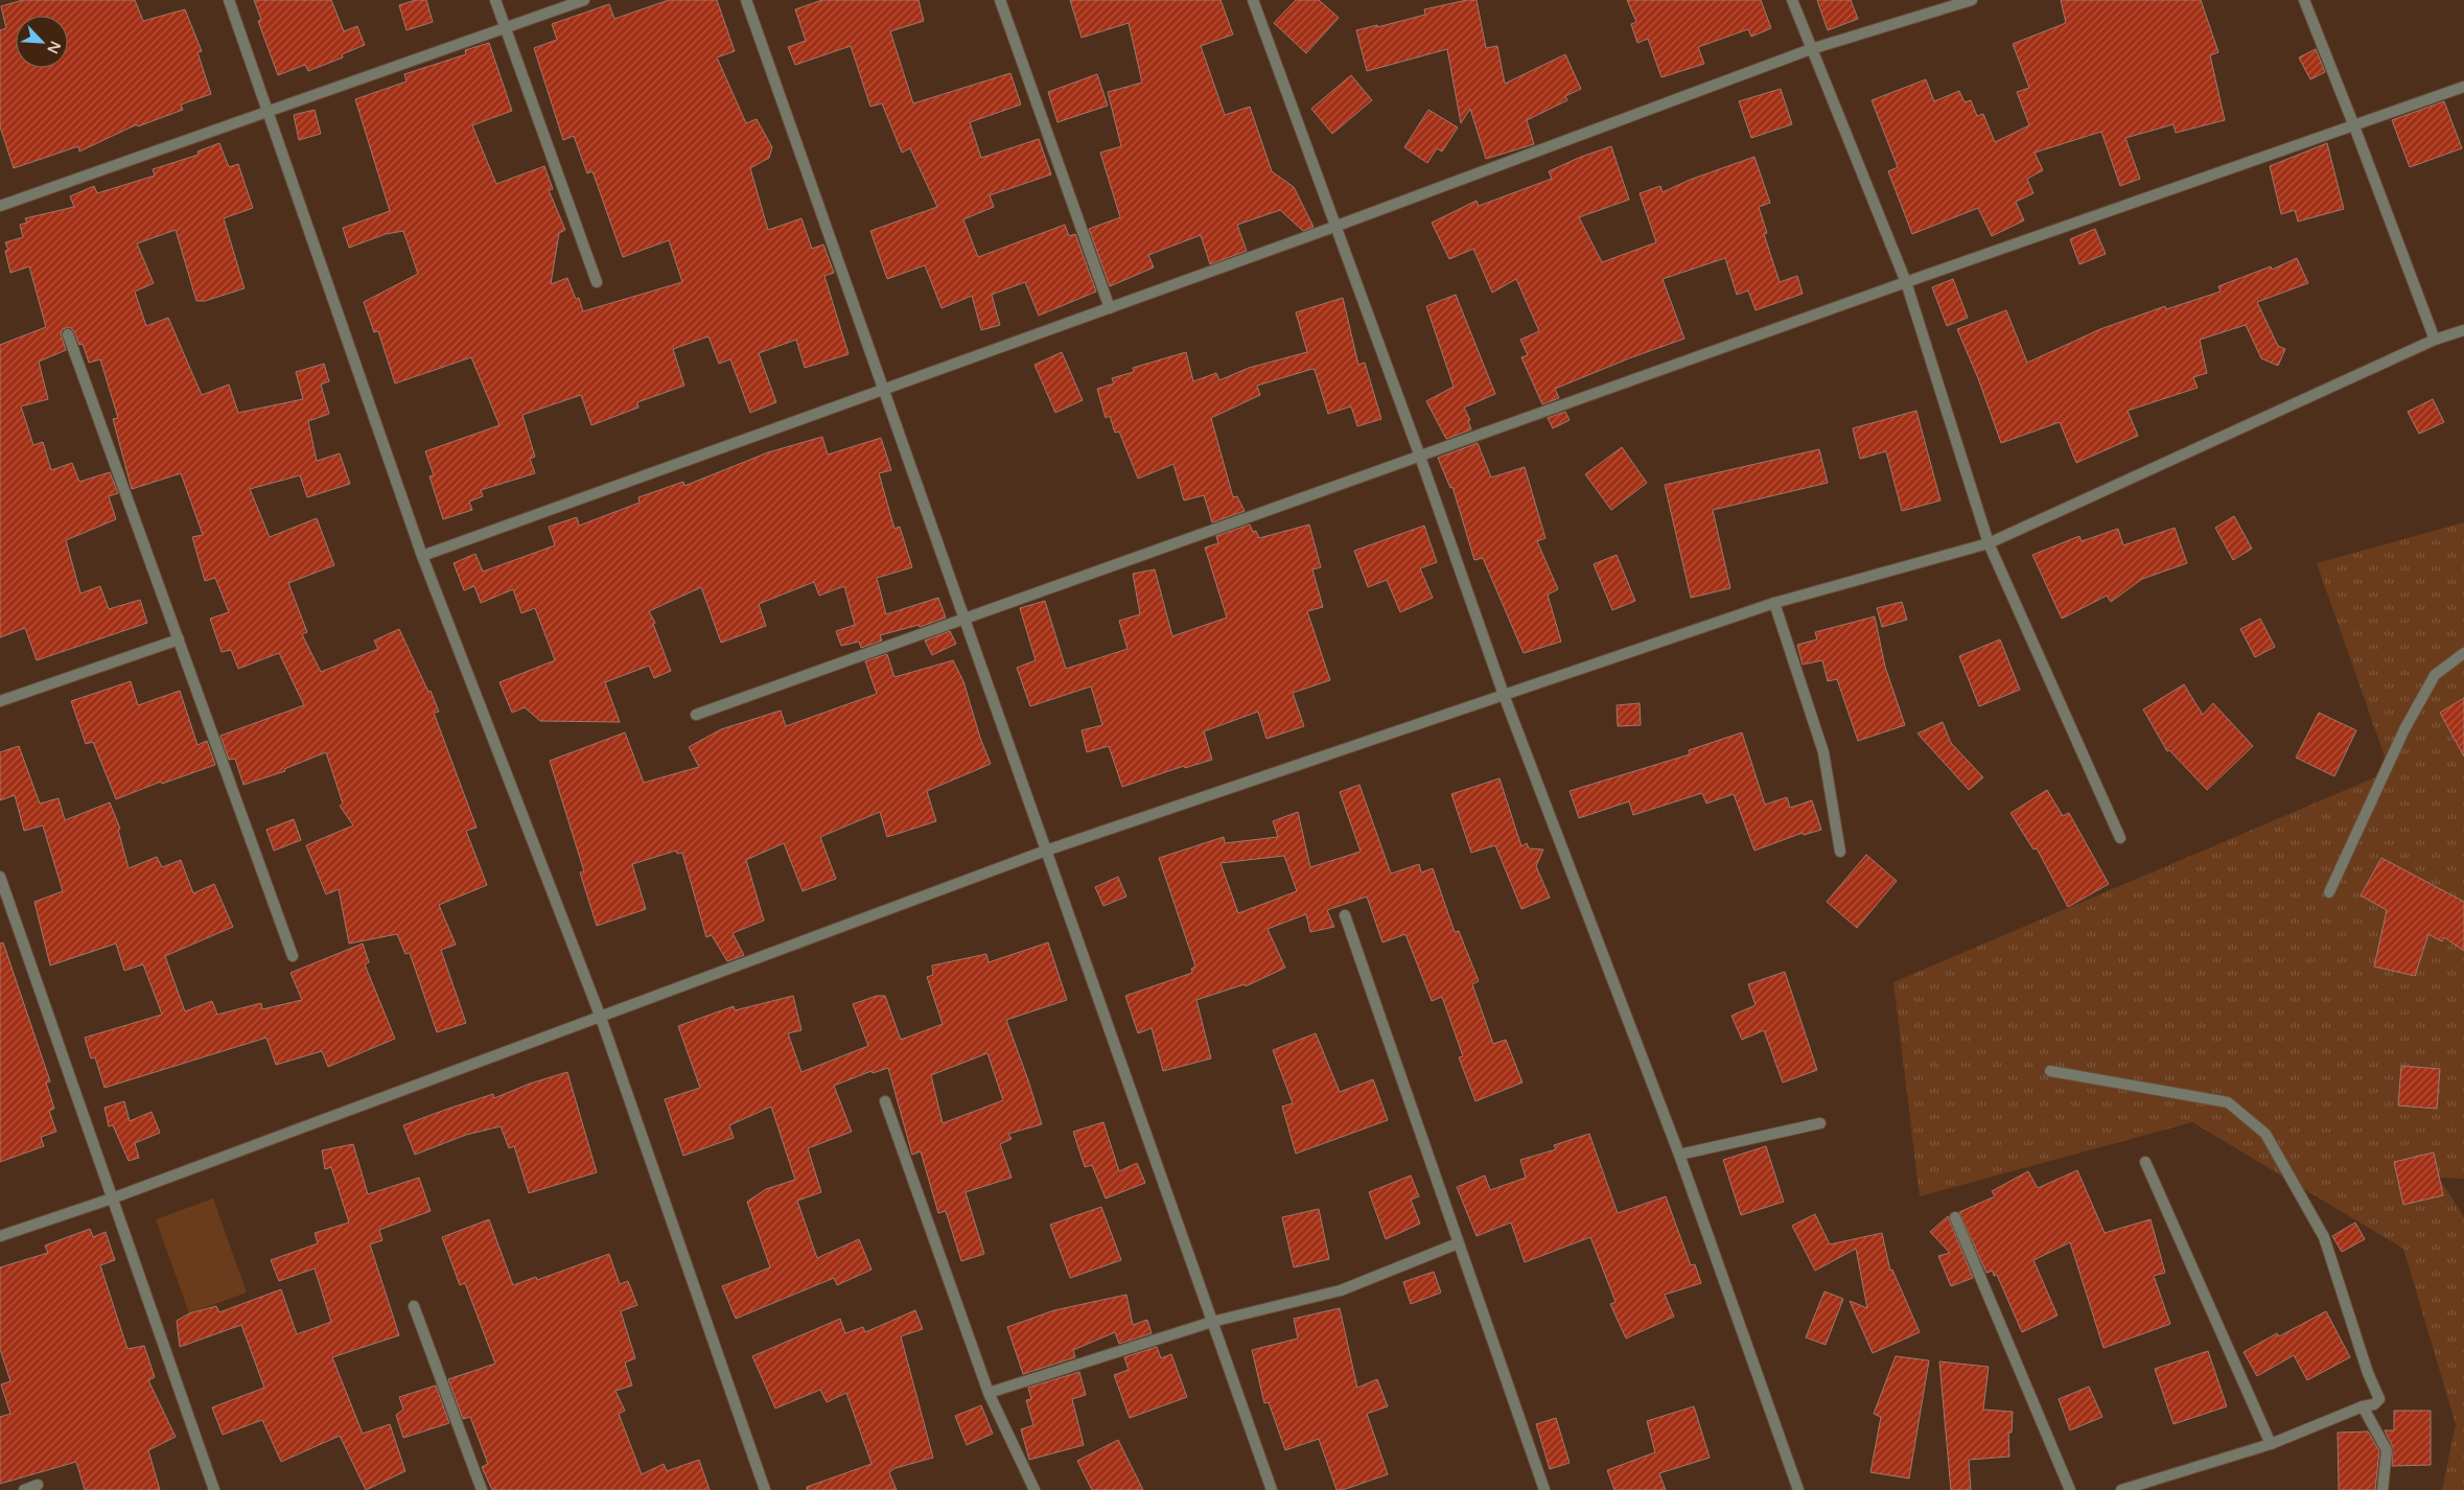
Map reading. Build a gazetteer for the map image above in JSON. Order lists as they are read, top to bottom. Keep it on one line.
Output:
{"north":"bottom right"}
